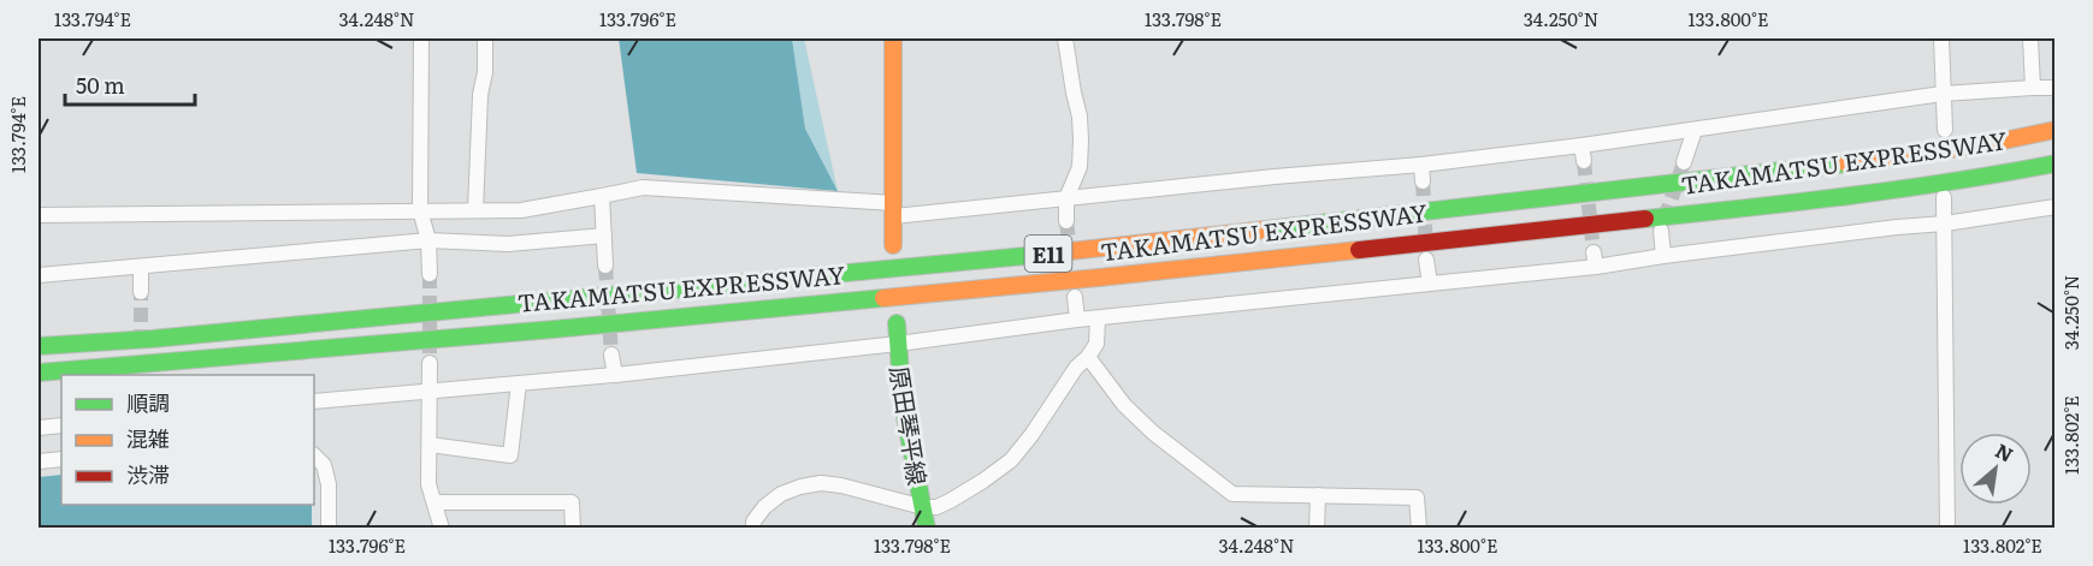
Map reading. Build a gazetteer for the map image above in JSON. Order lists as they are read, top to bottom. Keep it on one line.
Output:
{"streets":{"main road":["TAKAMATSU EXPRESSWAY","E11","原田琴平線"]},"legend":["順調","混雑","渋滞"],"scale_bar":"50 m","north":"top right","coordinates":["133.794°E","34.248°N","133.796°E","133.798°E","34.250°N","133.800°E","133.802°E"]}
